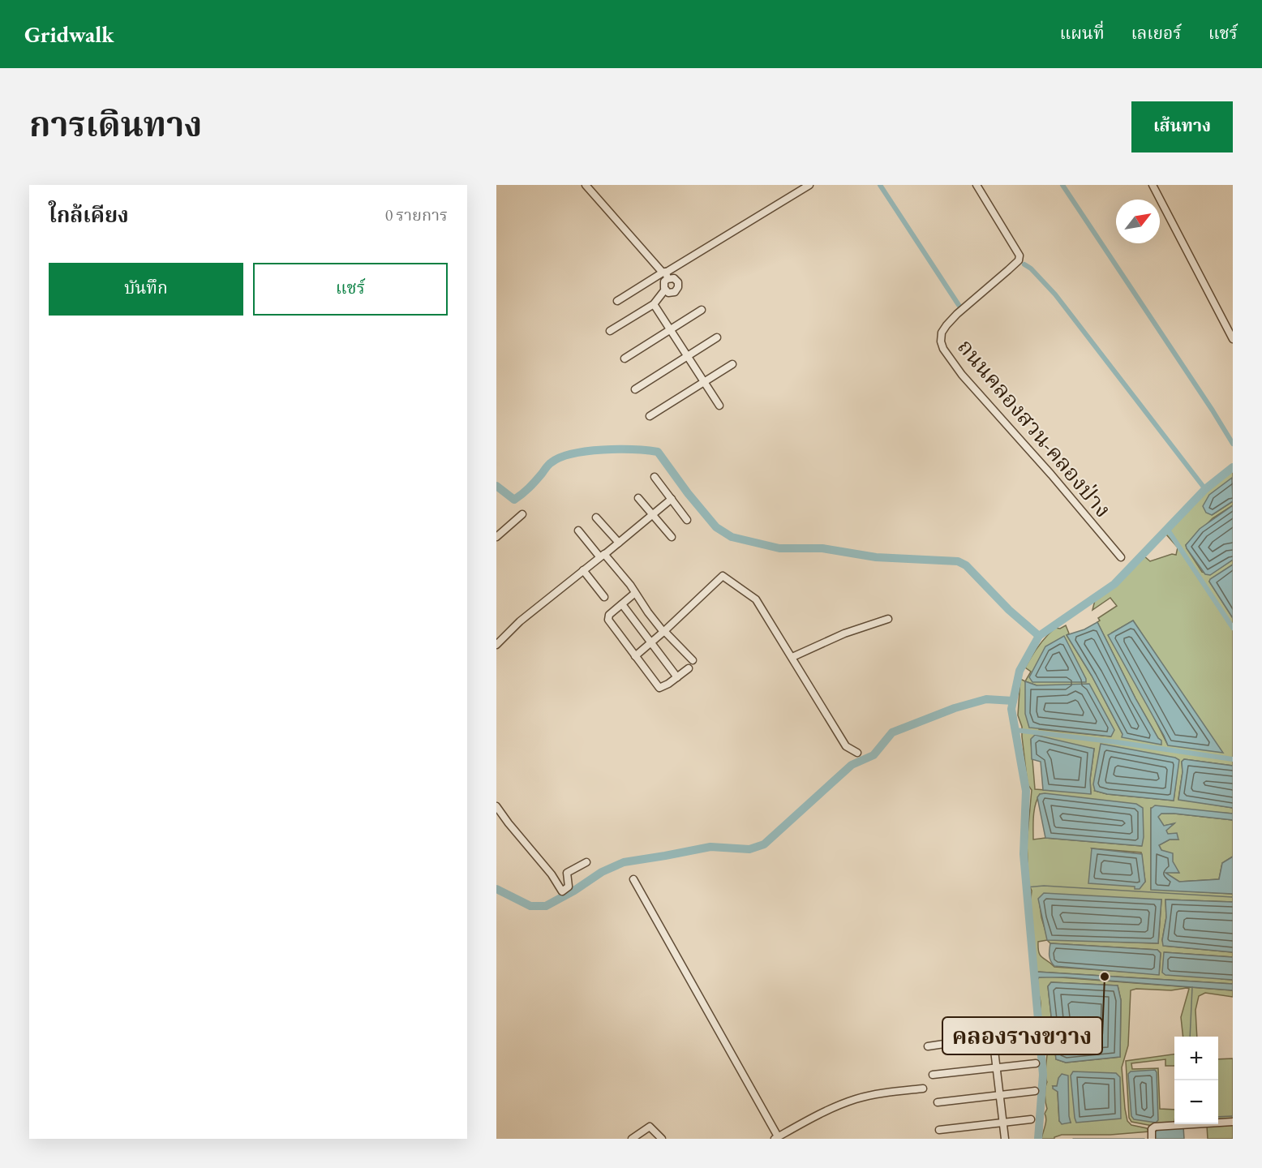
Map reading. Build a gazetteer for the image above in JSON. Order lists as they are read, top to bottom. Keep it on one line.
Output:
{"streets":{"street":["ถนนคลองสวน-คลองป่าง"]},"places":["คลองรางขวาง"],"north":"top right","page":{"header":"Gridwalk","nav":["แผนที่","เลเยอร์","แชร์"],"title":"การเดินทาง","buttons":["เส้นทาง",["บันทึก","แชร์"]],"heading":["ใกล้เคียง","0 รายการ"],"map_buttons":["+","−"]}}
